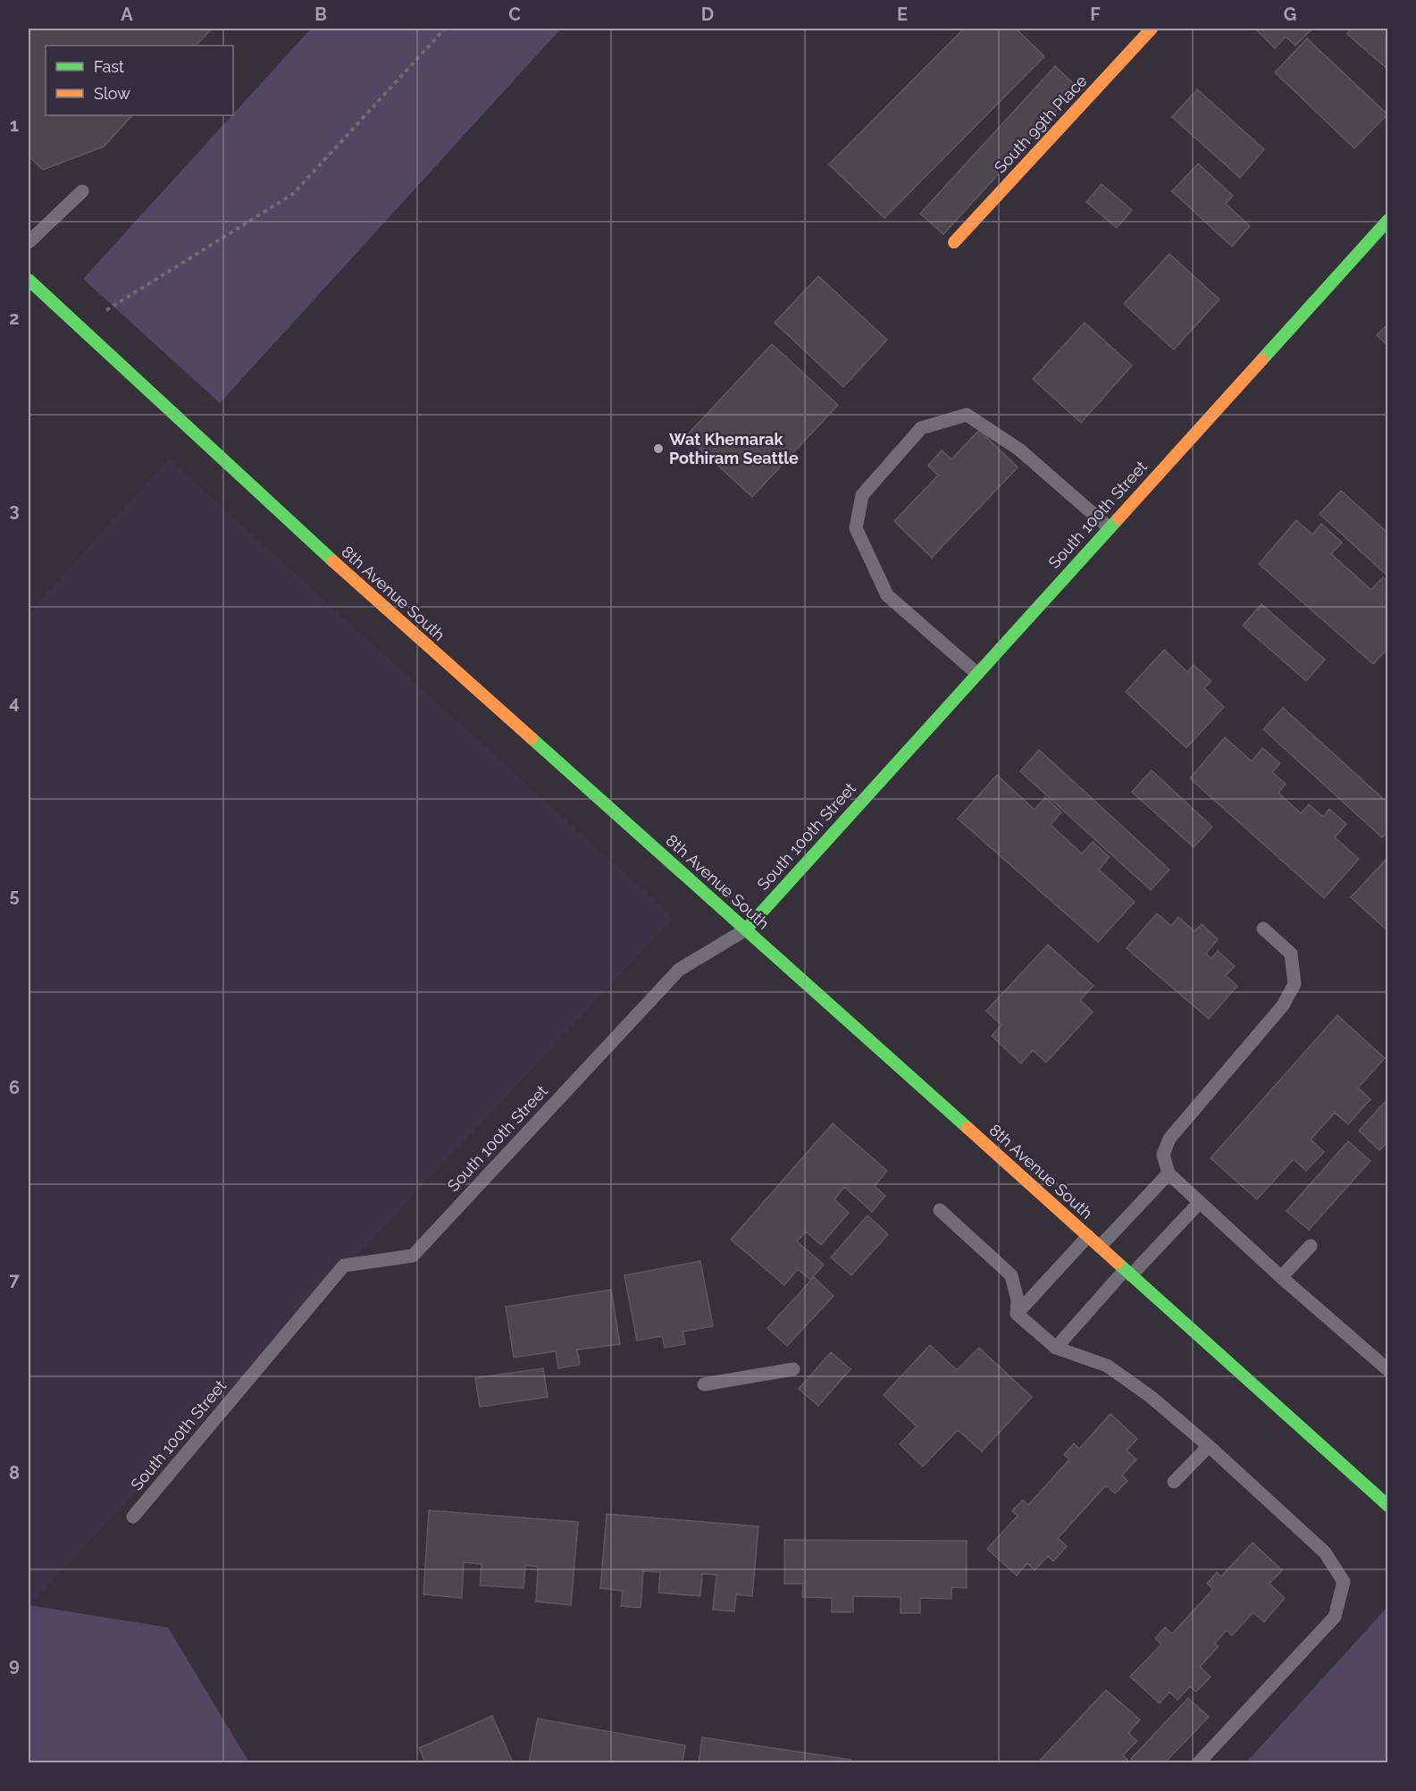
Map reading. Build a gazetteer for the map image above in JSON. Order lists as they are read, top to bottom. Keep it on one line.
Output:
{"streets":{"street":["South 99th Place","South 100th Street","8th Avenue South"]},"crossings":[["South 100th Street","8th Avenue South"]],"places":["Wat Khemarak Pothiram Seattle"],"legend":["Fast","Slow"],"grid":{"columns":["A","B","C","D","E","F","G"],"rows":["1","2","3","4","5","6","7","8","9"]}}
